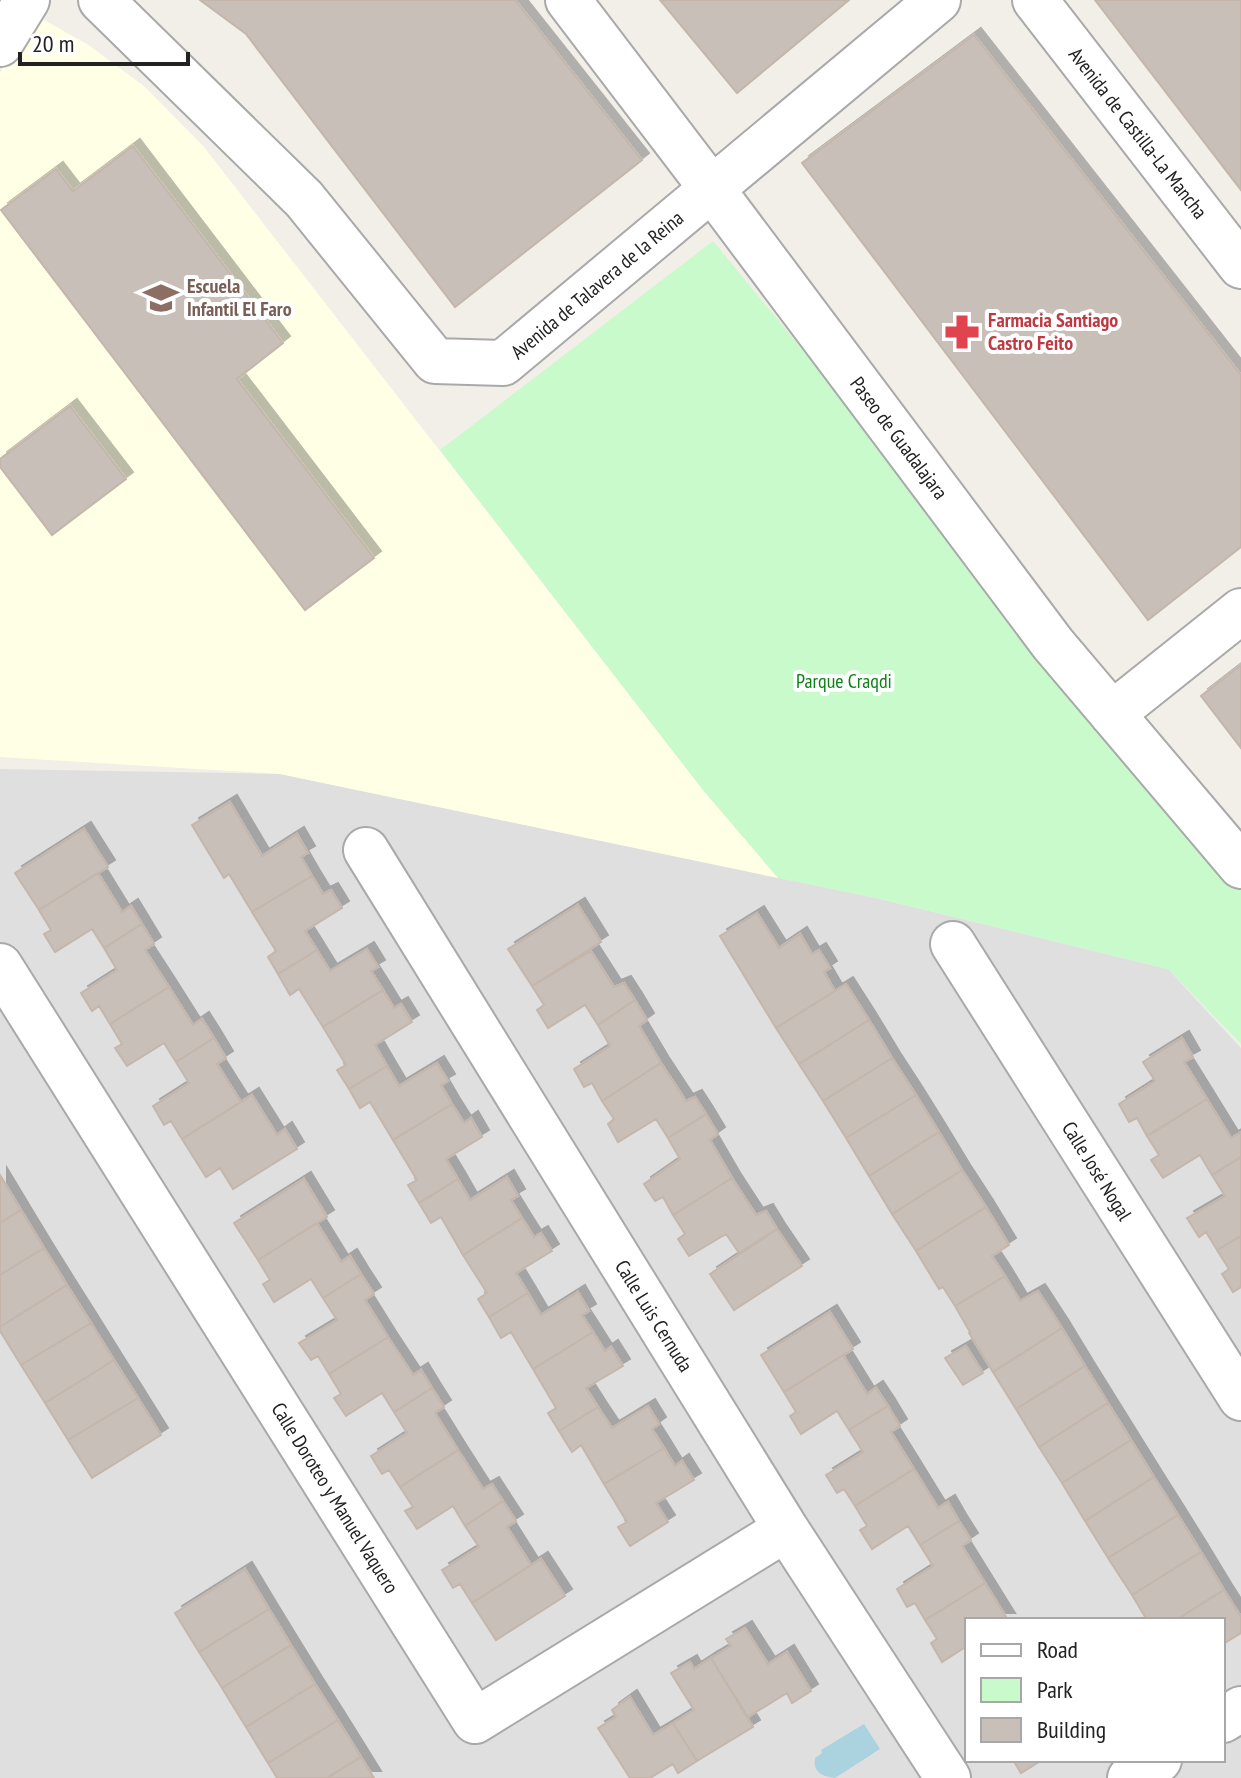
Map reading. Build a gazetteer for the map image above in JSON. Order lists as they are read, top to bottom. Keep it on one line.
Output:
{"streets":{"street":["Avenida de Castilla-La Mancha","Avenida de Talavera de la Reina","Paseo de Guadalajara","Calle José Nogal","Calle Luis Cernuda","Calle Doroteo y Manuel Vaquero"]},"crossings":[["Avenida de Talavera de la Reina","Paseo de Guadalajara"],["Calle Luis Cernuda","Calle Doroteo y Manuel Vaquero"]],"parks":["Parque Craqdi"],"places":{"school or university":["Escuela Infantil El Faro"],"pharmacy":["Farmacia Santiago Castro Feito"]},"legend":["Road","Park","Building"],"scale_bar":"20 m"}
